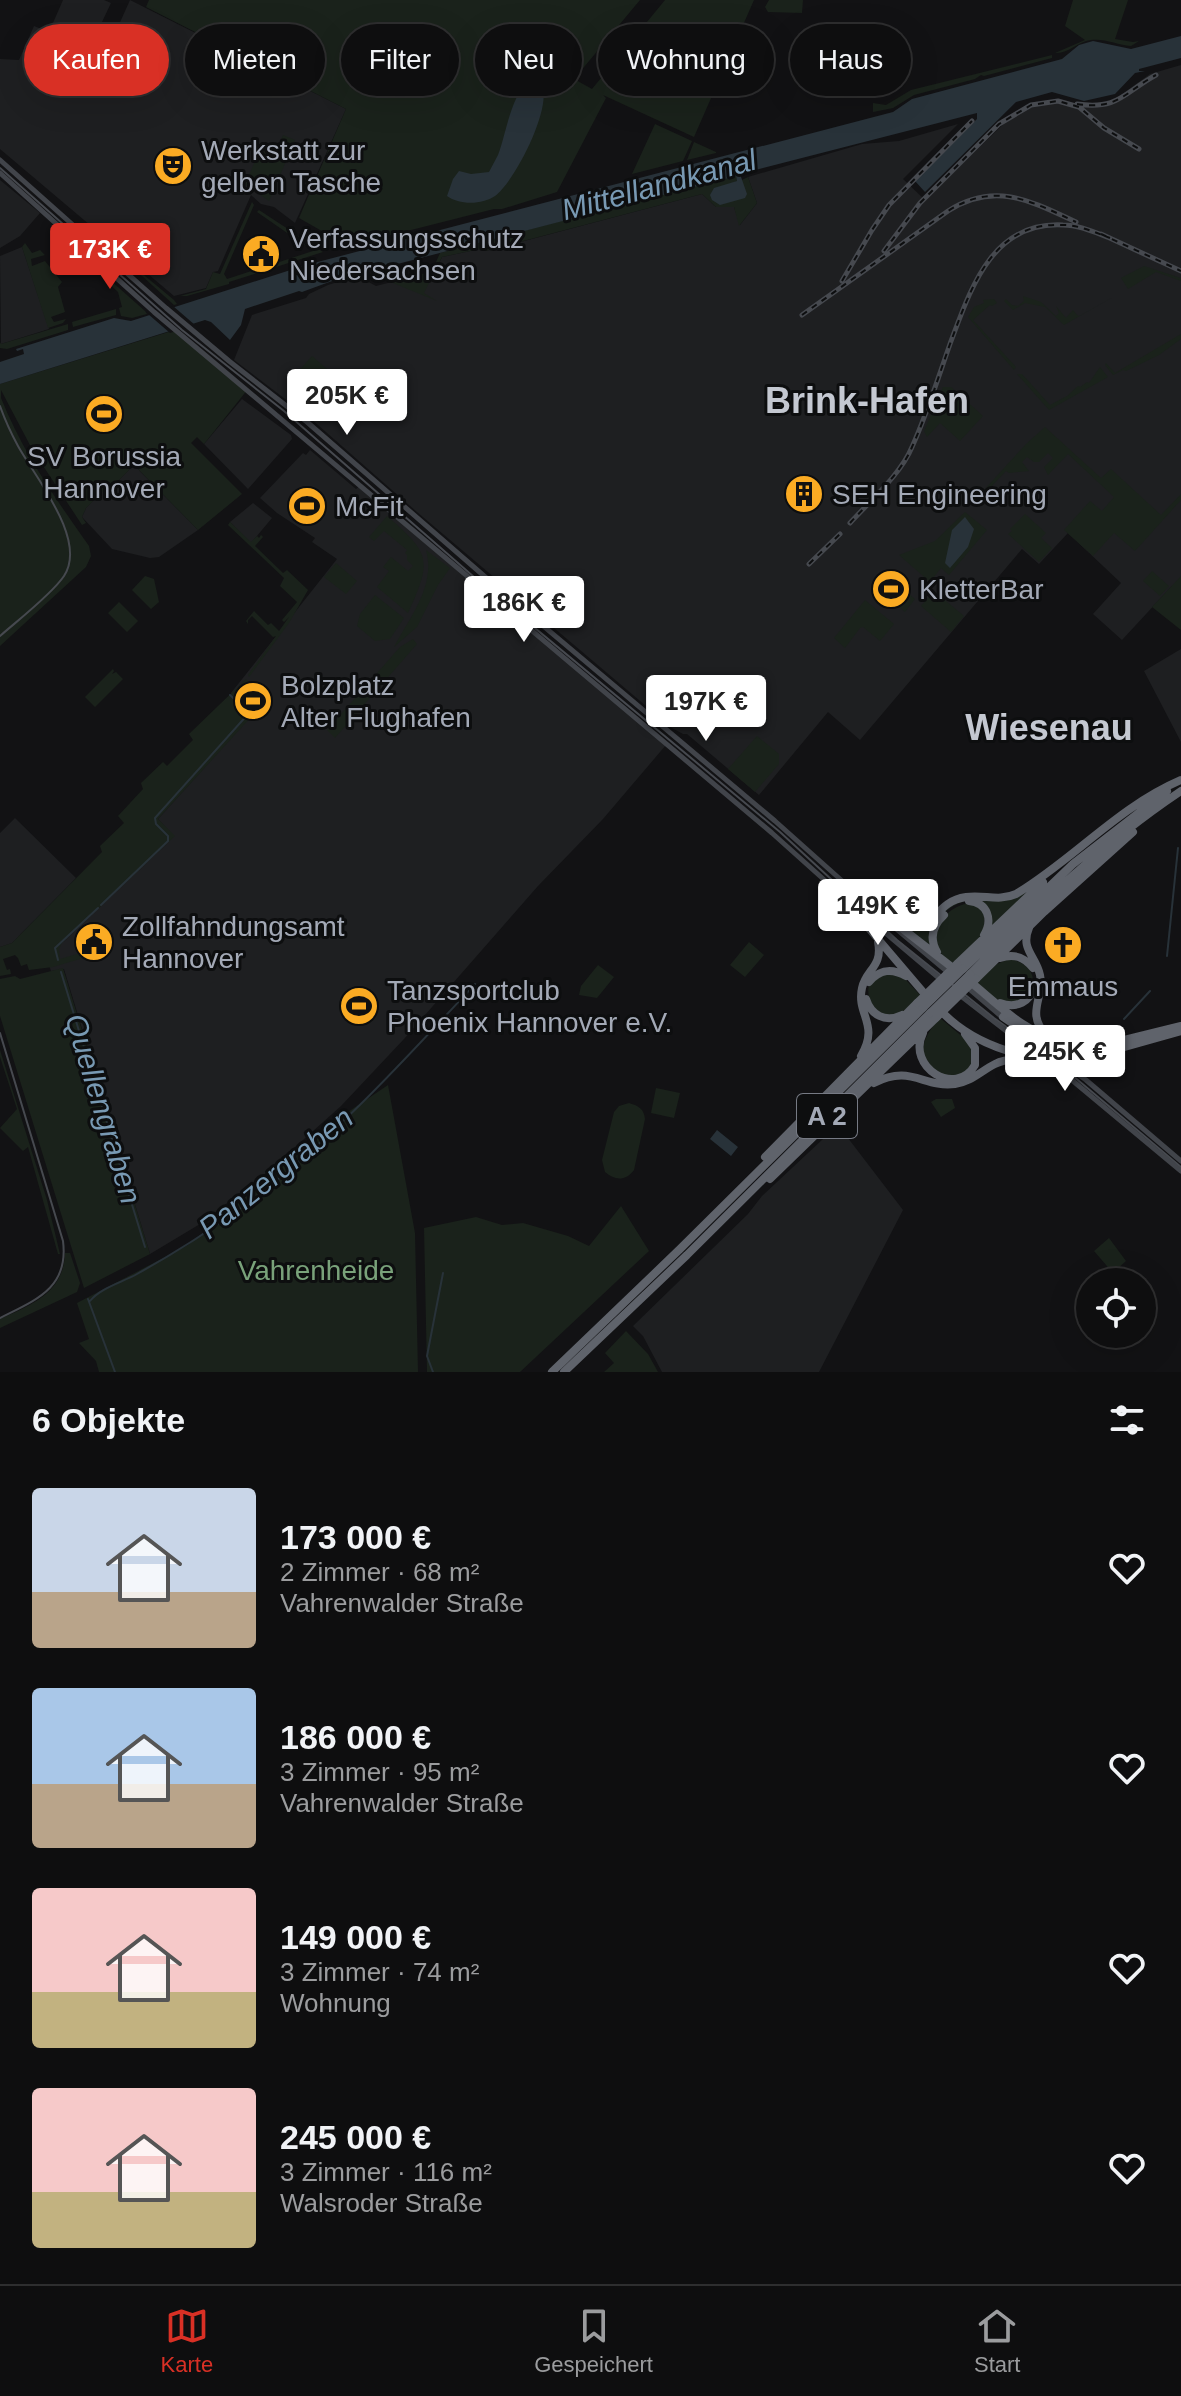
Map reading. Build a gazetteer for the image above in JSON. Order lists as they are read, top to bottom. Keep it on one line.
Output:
{"streets":{"highway":["A 2"]},"districts":["Brink-Hafen","Wiesenau"],"water":["Mittellandkanal","Quellengraben","Panzergraben"],"parks":["Vahrenheide"],"places":{"theatre":["Werkstatt zur gelben Tasche"],"public building":["Verfassungsschutz Niedersachsen","Zollfahndungsamt Hannover"],"sports":["SV Borussia Hannover","McFit","KletterBar","Bolzplatz Alter Flughafen","Tanzsportclub Phoenix Hannover e.V."],"building":["SEH Engineering"],"church":["Emmaus"]},"page":{"chip":["Kaufen","Mieten","Filter","Neu","Wohnung","Haus"],"price":["173K €","205K €","186K €","197K €","149K €","245K €"],"heading":"6 Objekte","list":[{"name":"173 000 €","note":"2 Zimmer · 68 m² · Vahrenwalder Straße"},{"name":"186 000 €","note":"3 Zimmer · 95 m² · Vahrenwalder Straße"},{"name":"149 000 €","note":"3 Zimmer · 74 m² · Wohnung"},{"name":"245 000 €","note":"3 Zimmer · 116 m² · Walsroder Straße"}],"tabs":["Karte","Gespeichert","Start"]}}
